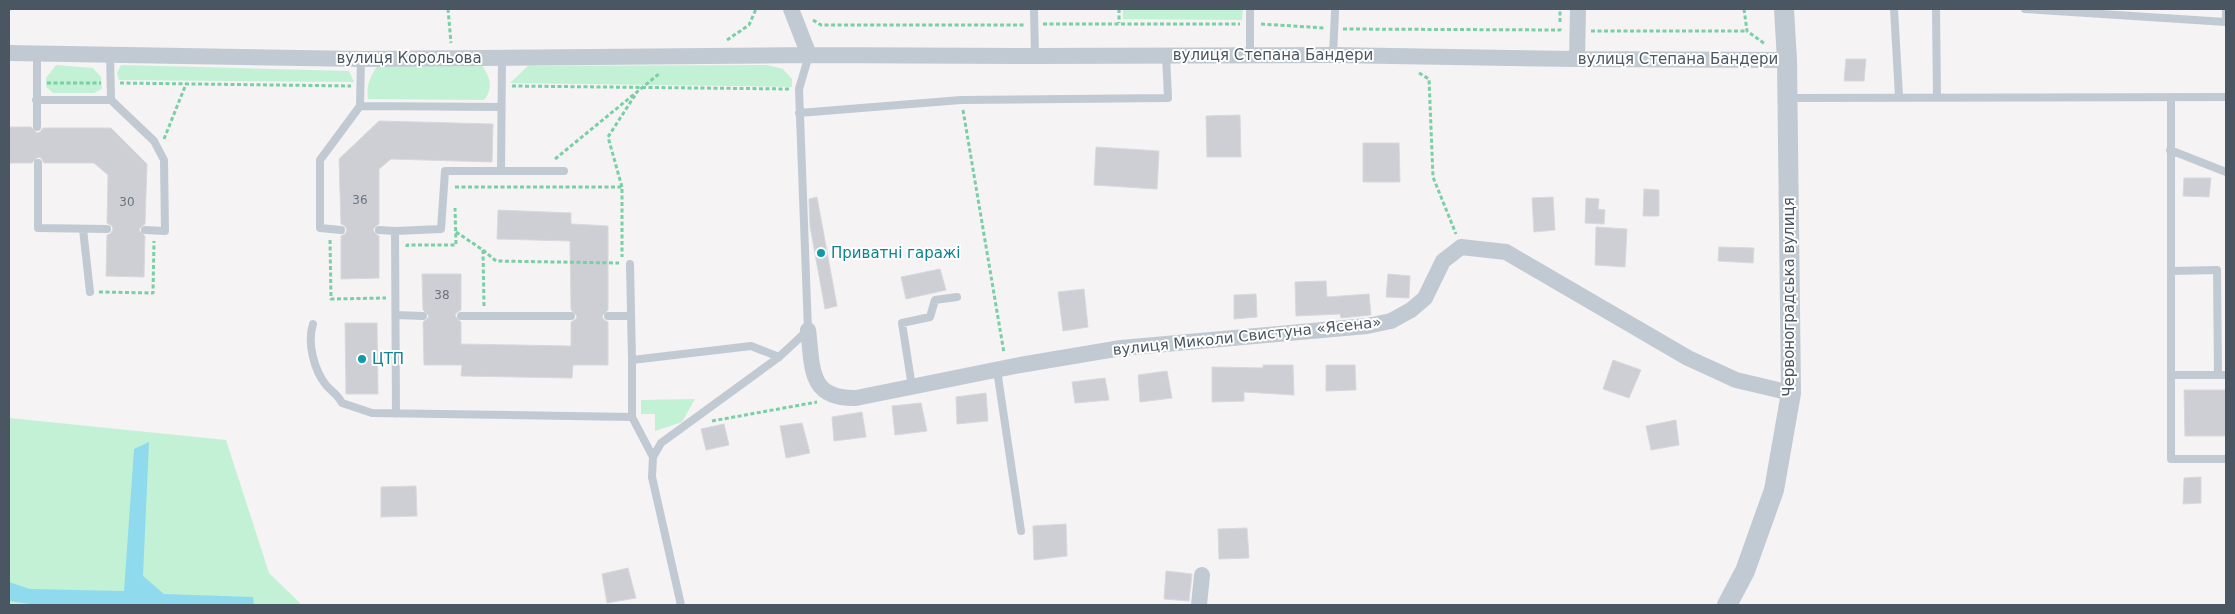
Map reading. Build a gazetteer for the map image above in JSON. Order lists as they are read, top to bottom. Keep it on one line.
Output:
{"streets":{"street":["вулиця Степана Бандери","вулиця Корольова","Червоноградська вулиця","вулиця Миколи Свистуна «Ясена»"]},"crossings":[["вулиця Степана Бандери","вулиця Корольова"],["вулиця Степана Бандери","Червоноградська вулиця"]],"places":["Приватні гаражі","ЦТП"],"house_numbers":["36","30","38"]}
